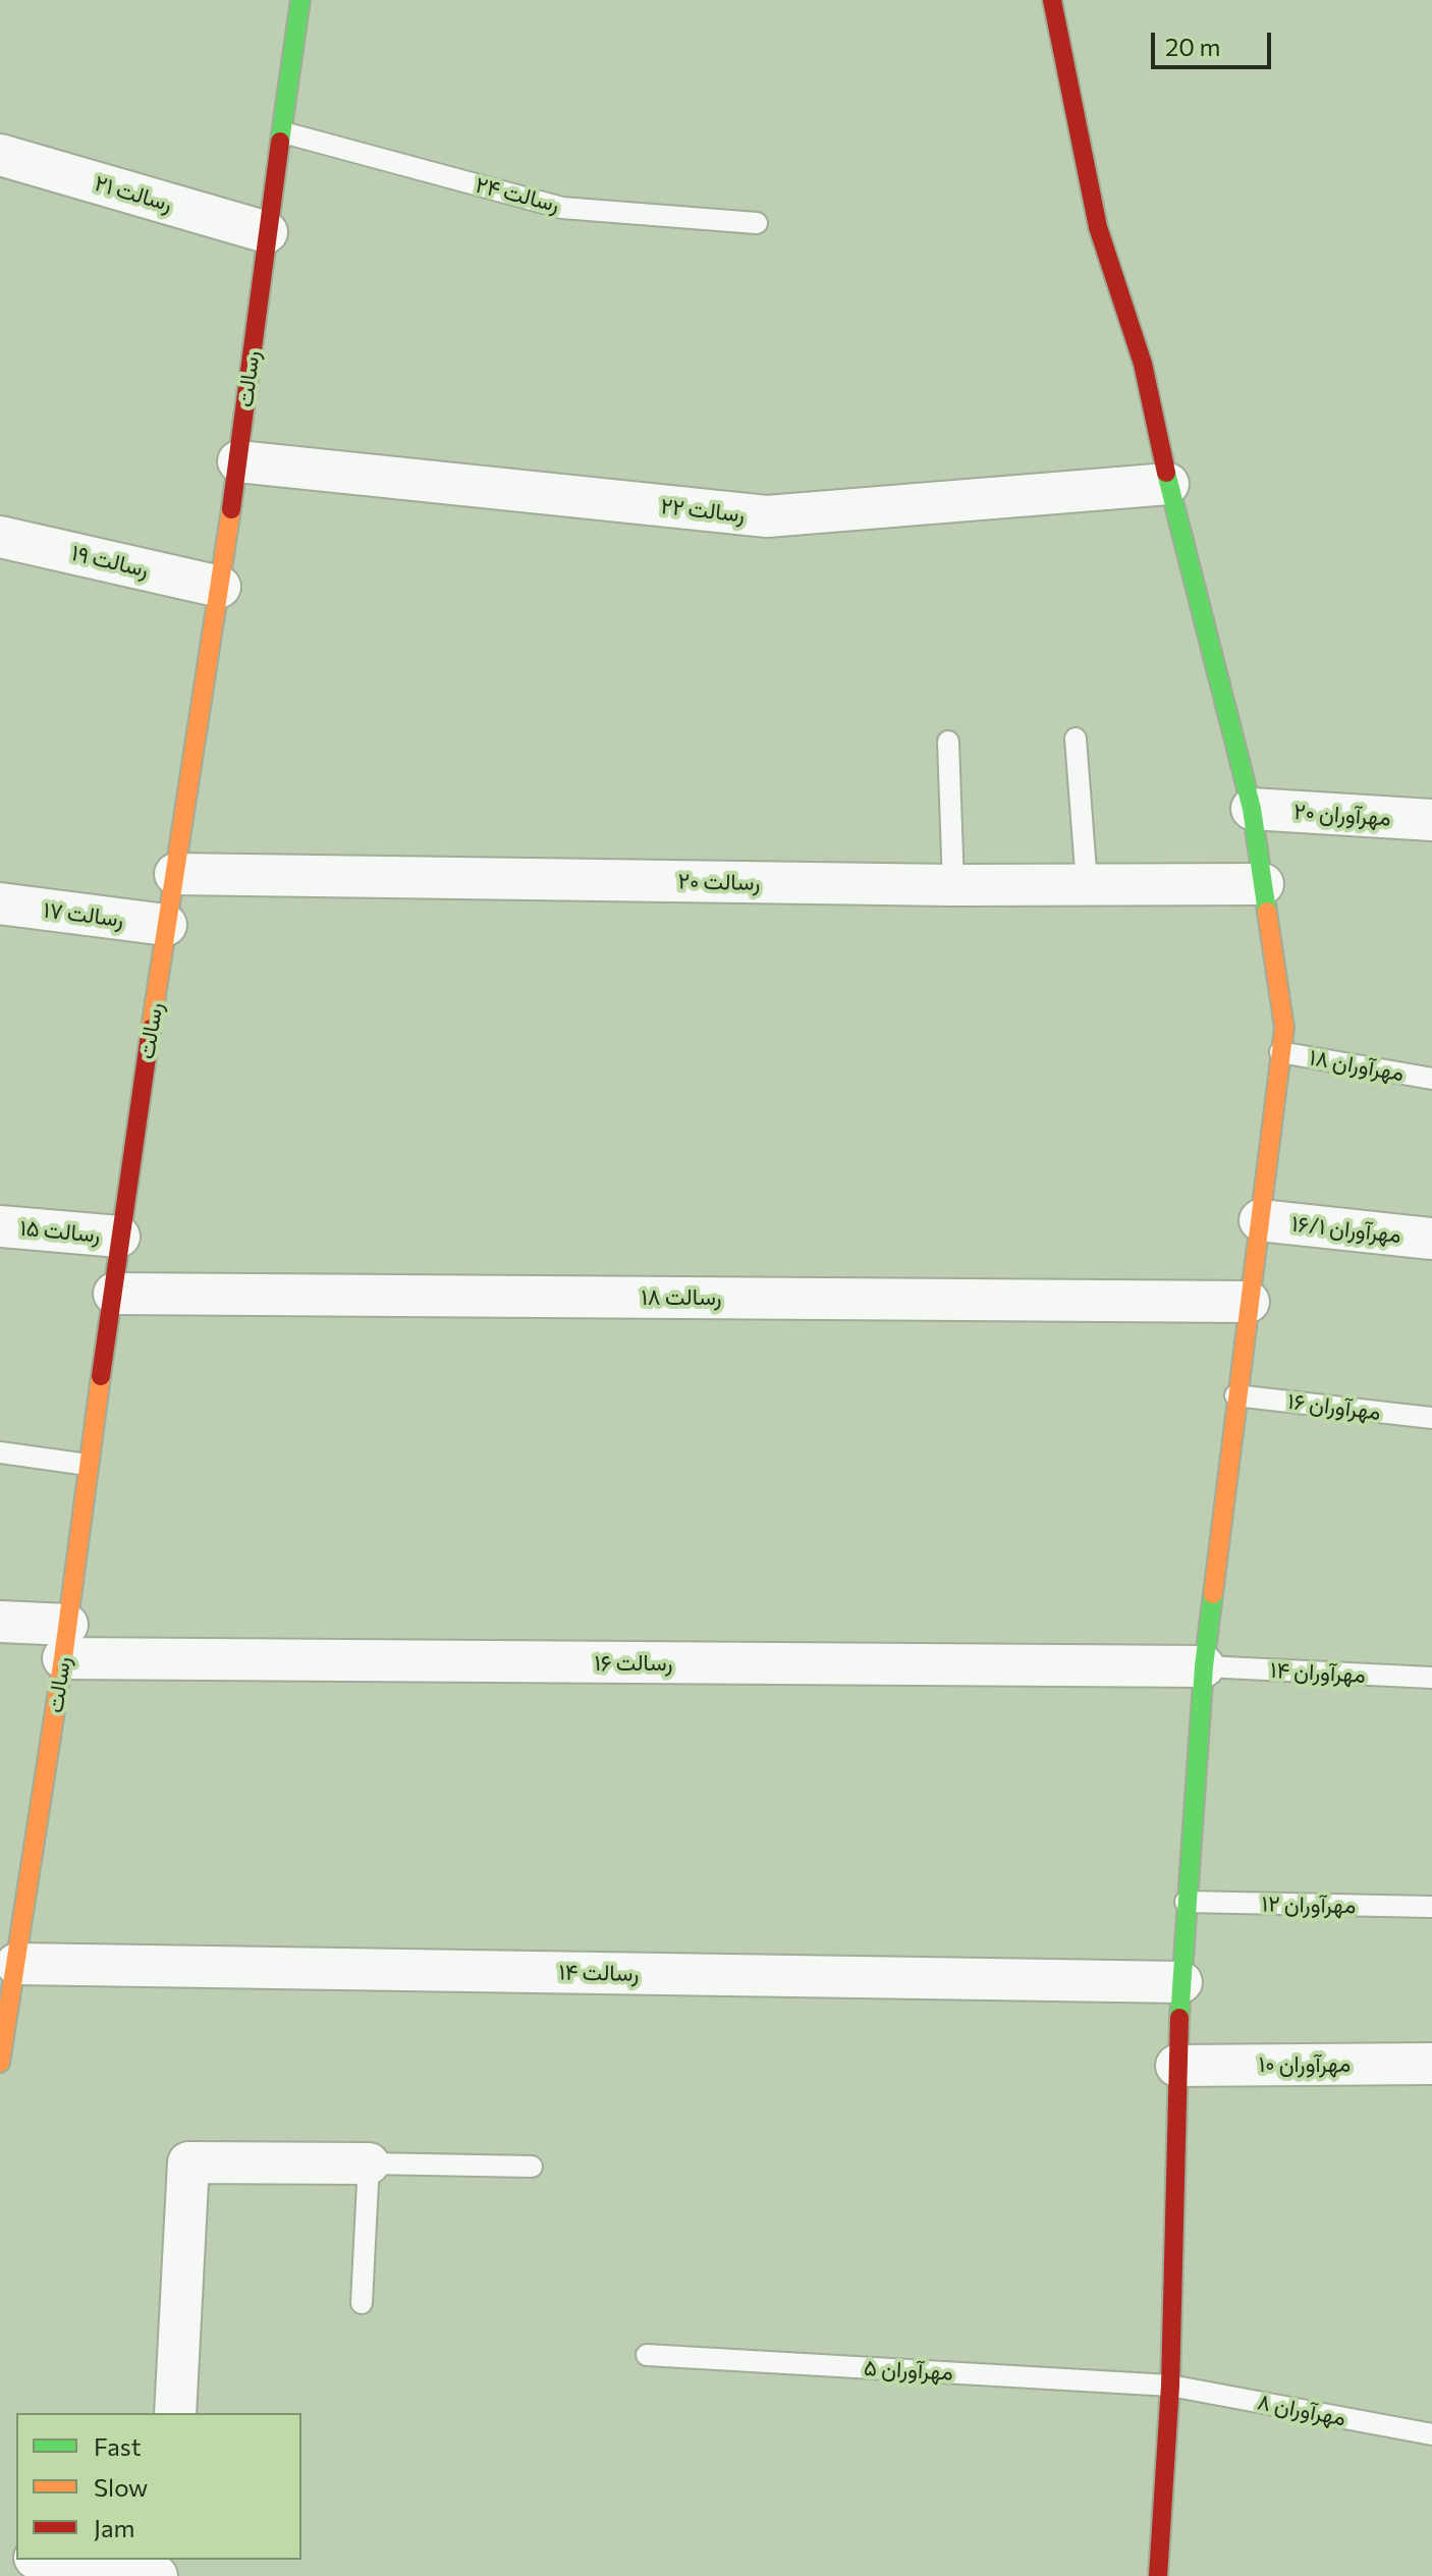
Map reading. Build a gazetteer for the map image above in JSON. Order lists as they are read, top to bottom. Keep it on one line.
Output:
{"streets":{"street":["رسالت ۲۱","رسالت","رسالت ۲۲","رسالت ۱۹","مهرآوران ۲۰","رسالت ۲۰","رسالت ۱۷","مهرآوران ۱۶/۱","رسالت ۱۵","رسالت ۱۸","رسالت ۱۶","رسالت ۱۴","مهرآوران ۱۰"],"lane":["رسالت ۲۴","مهرآوران ۱۸","مهرآوران ۱۶","۱۴ مهرآوران","مهرآوران ۱۲","مهرآوران ۵","مهرآوران ۸"]},"crossings":[["رسالت ۲۱","رسالت"],["رسالت ۲۴","رسالت"],["رسالت","رسالت ۲۲"],["رسالت","رسالت ۱۹"],["رسالت","رسالت ۲۰"],["رسالت","رسالت ۱۷"],["رسالت","رسالت ۱۵"],["رسالت","رسالت ۱۸"],["رسالت","رسالت ۱۶"],["رسالت","رسالت ۱۴"],["رسالت ۱۶","۱۴ مهرآوران"],["مهرآوران ۵","مهرآوران ۸"]],"legend":["Fast","Slow","Jam"],"scale_bar":"20 m"}
